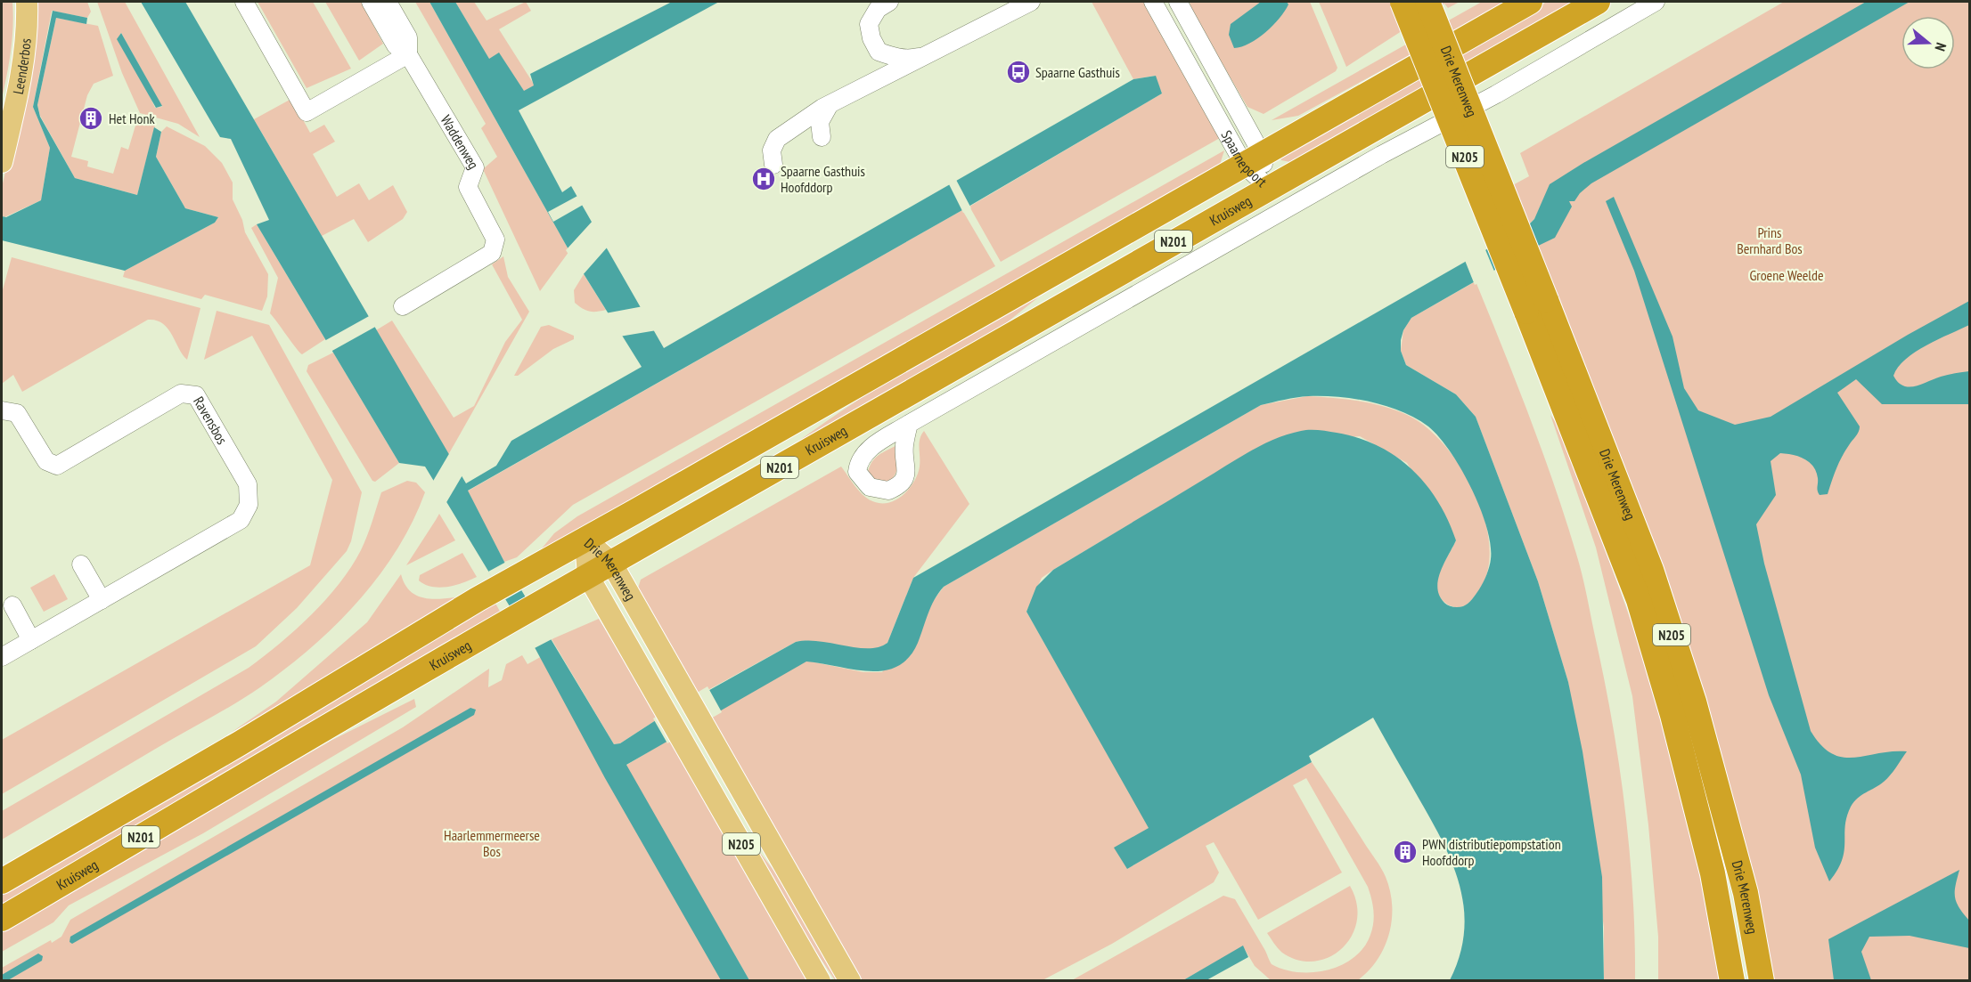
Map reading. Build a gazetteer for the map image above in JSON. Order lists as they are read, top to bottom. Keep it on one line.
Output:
{"streets":{"highway":["Drie Merenweg","N205","Kruisweg","N201"],"main road":["Leenderbos"],"street":["Waddenweg","Spaarnepoort","Ravensbos"]},"crossings":[["Drie Merenweg","Kruisweg"],["Drie Merenweg","N201"],["Spaarnepoort","Kruisweg"],["Spaarnepoort","N201"]],"parks":["Prins Bernhard Bos","Groene Weelde","Haarlemmermeerse Bos"],"places":{"bus stop":["Spaarne Gasthuis"],"building":["Het Honk","PWN distributiepompstation Hoofddorp"],"hospital":["Spaarne Gasthuis Hoofddorp"]},"north":"right"}
